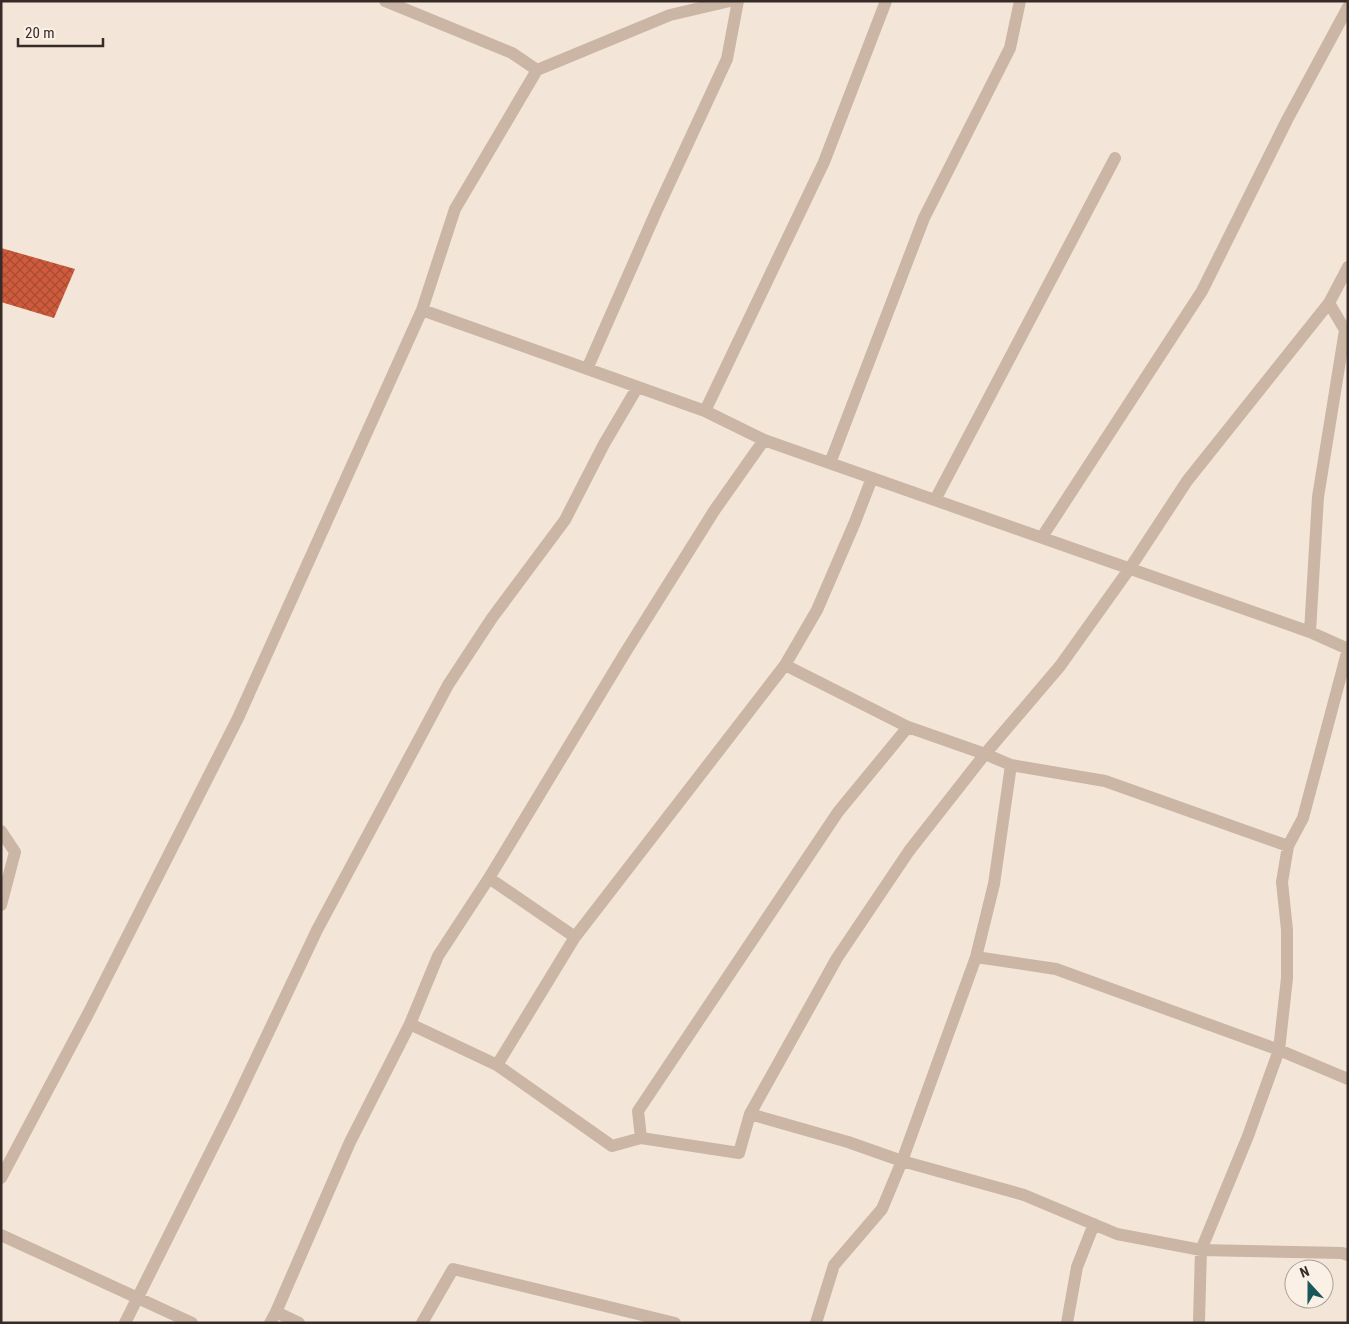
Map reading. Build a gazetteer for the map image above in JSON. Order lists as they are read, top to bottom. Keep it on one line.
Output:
{"scale_bar":"20 m","north":"top"}
